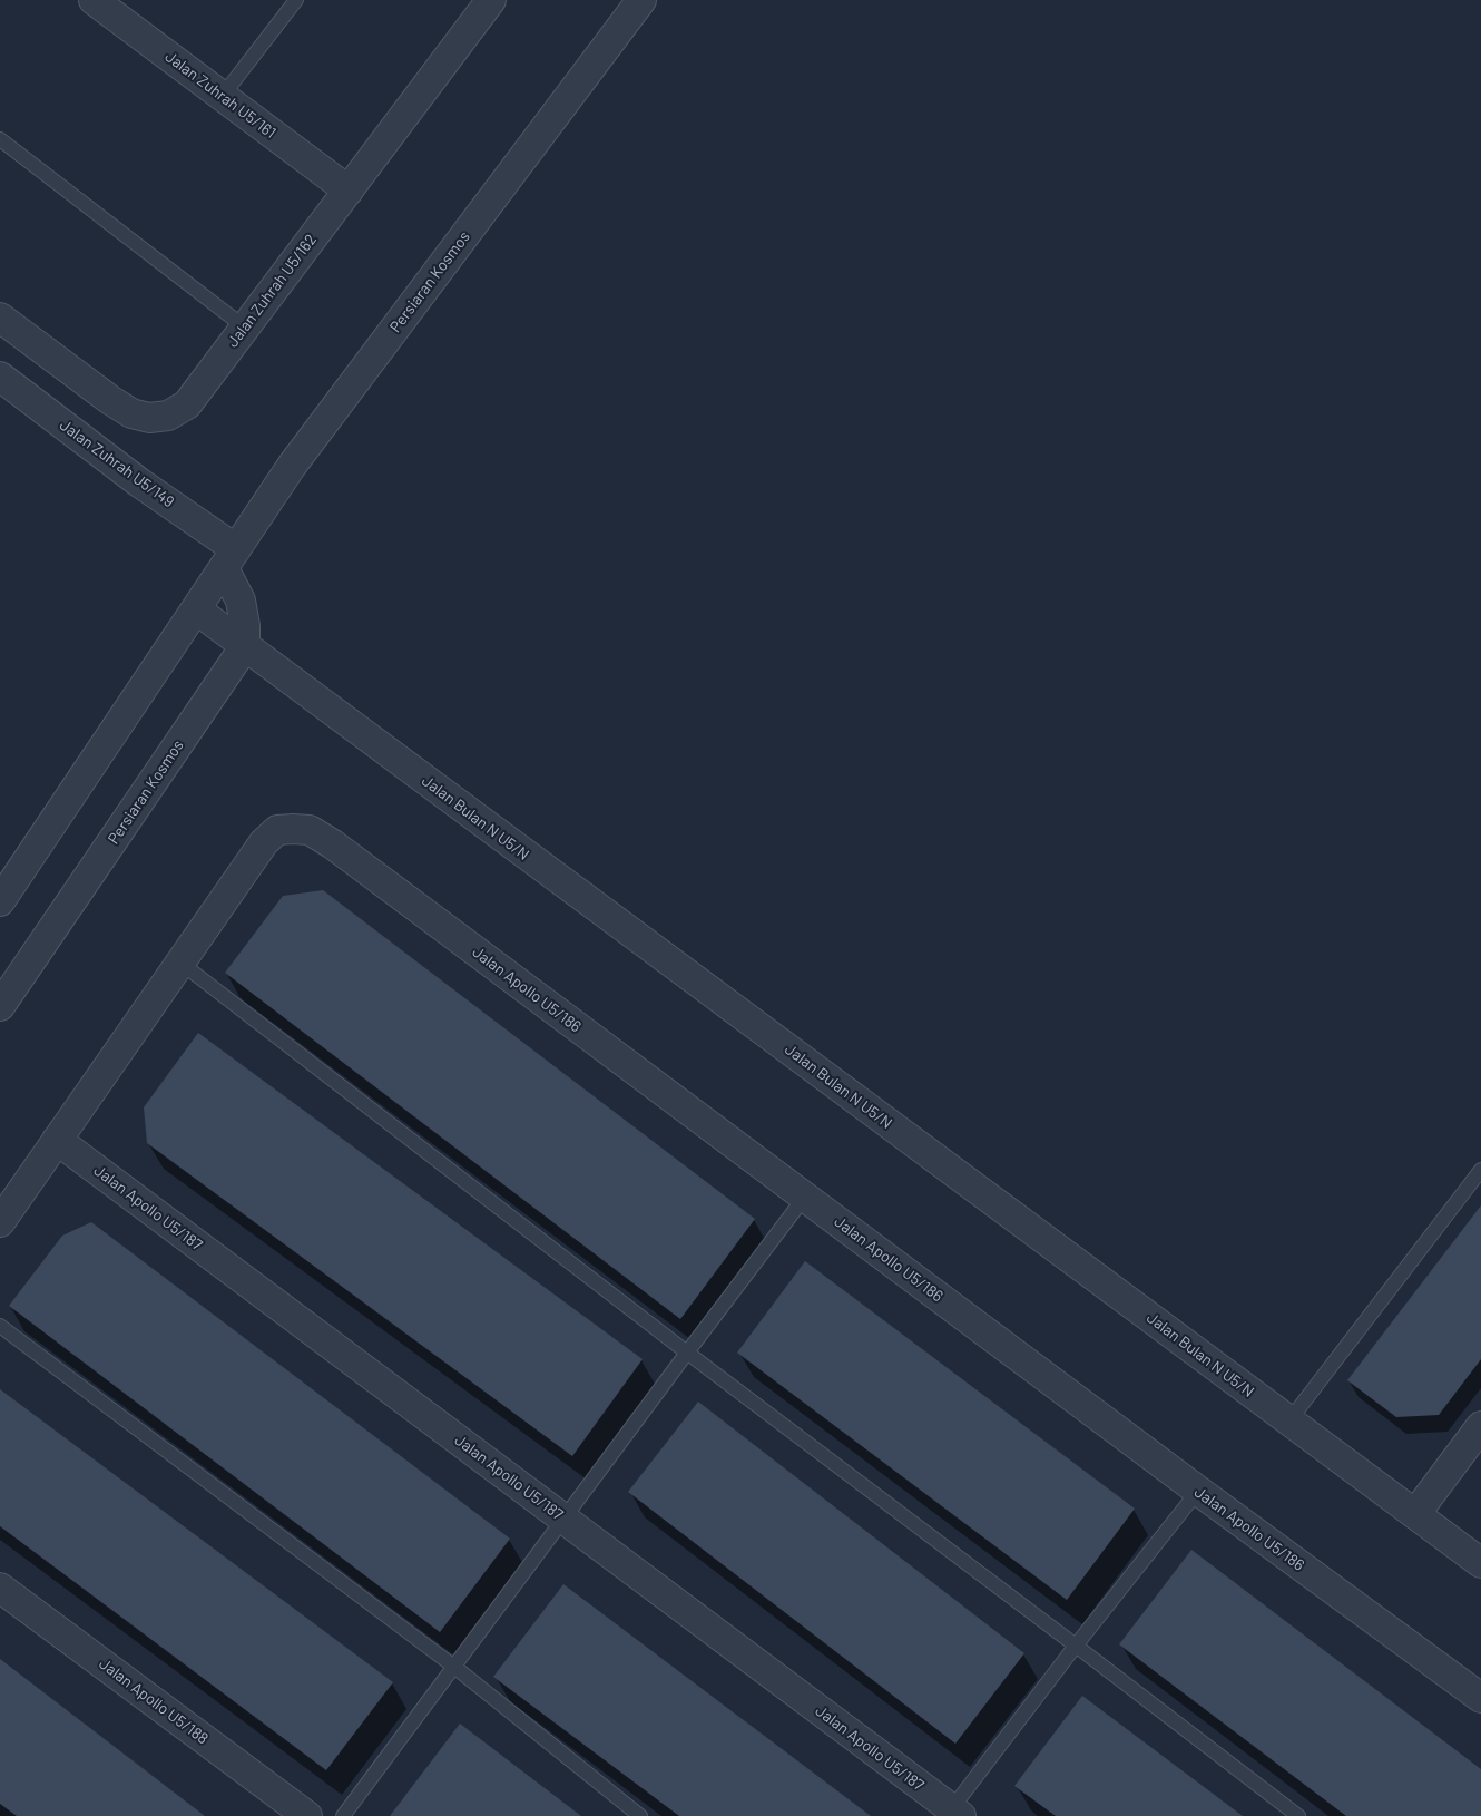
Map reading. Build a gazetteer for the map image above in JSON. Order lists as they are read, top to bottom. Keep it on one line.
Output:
{"streets":{"street":["Jalan Zuhrah U5/161","Persiaran Kosmos","Jalan Zuhrah U5/162","Jalan Zuhrah U5/149","Jalan Bulan N U5/N","Jalan Apollo U5/186","Jalan Apollo U5/187","Jalan Apollo U5/188"]},"crossings":[["Jalan Zuhrah U5/161","Jalan Zuhrah U5/162"],["Persiaran Kosmos","Jalan Zuhrah U5/149"],["Persiaran Kosmos","Jalan Bulan N U5/N"]]}
